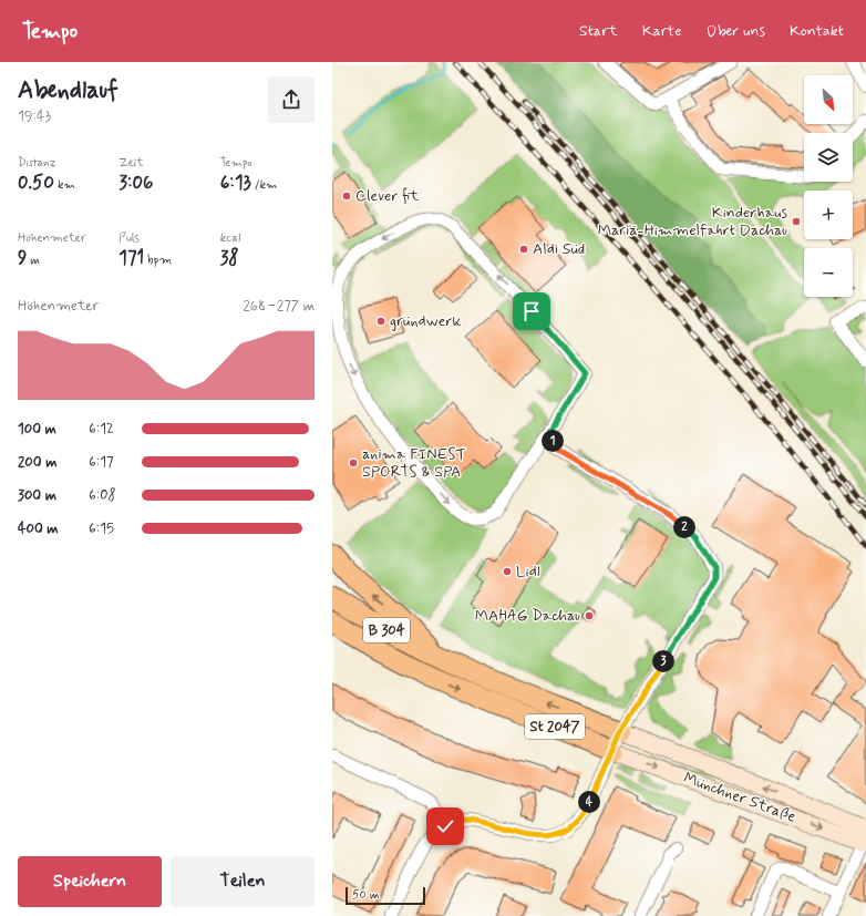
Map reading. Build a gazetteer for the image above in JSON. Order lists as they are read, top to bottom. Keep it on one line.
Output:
{"streets":{"highway":["B 304","St 2047"],"main road":["Münchner Straße"]},"crossings":[["B 304","St 2047"],["St 2047","Münchner Straße"]],"places":["Clever fit","Kinderhaus Mariä-Himmelfahrt Dachau","Aldi Süd","gründwerk","anima FINEST SPORTS & SPA","Lidl","MAHAG Dachau"],"scale_bar":"50 m","north":"bottom right","page":{"header":"Tempo","nav":["Start","Karte","Über uns","Kontakt"],"heading":["Abendlauf","19:43"],"map_buttons":["+","−"],"stats":[["Distanz","0.50 km"],["Zeit","3:06"],["Tempo","6:13 /km"],["Höhenmeter","9 m"],["Puls","171 bpm"],["kcal","38"]],"chart":["Höhenmeter","268–277 m"],"list":[{"name":"100 m","note":"6:12"},{"name":"200 m","note":"6:17"},{"name":"300 m","note":"6:08"},{"name":"400 m","note":"6:15"}],"pins":["1","2","3","4"],"buttons":["Speichern","Teilen"],"scale":"50 m"}}
